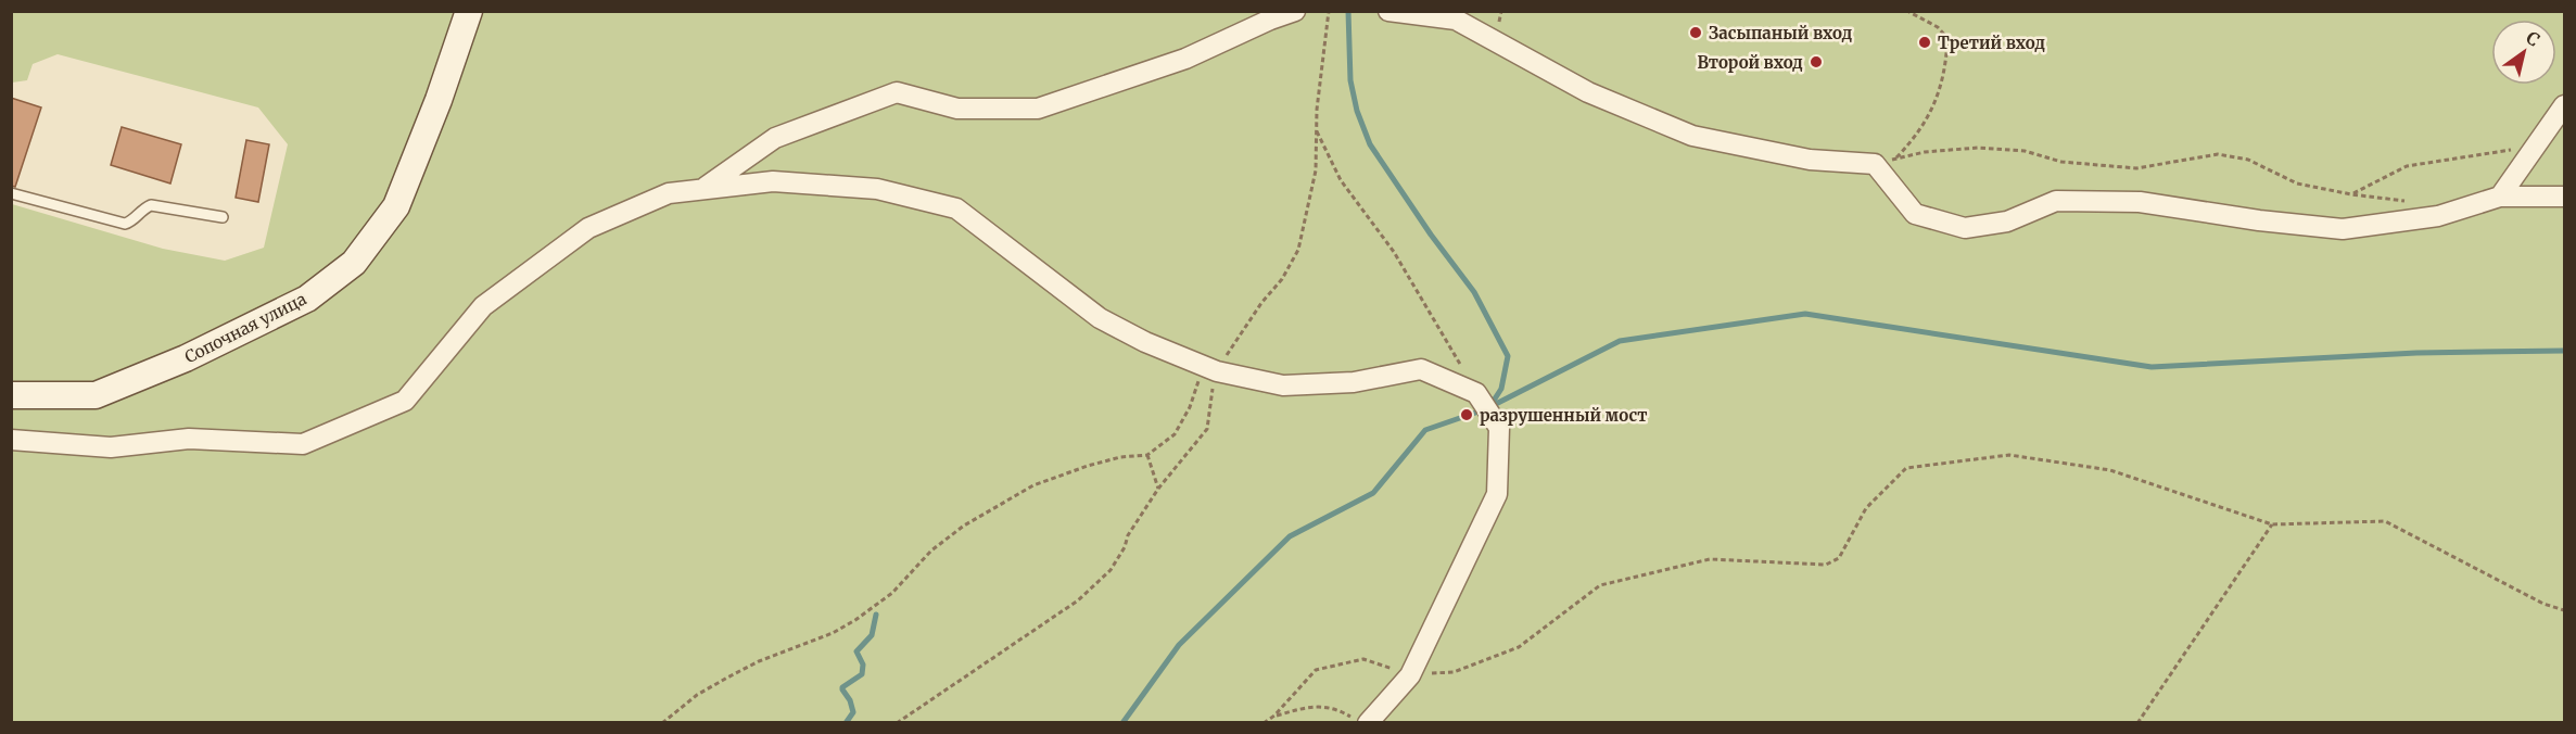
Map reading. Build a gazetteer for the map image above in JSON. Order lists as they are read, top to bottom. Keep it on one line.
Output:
{"streets":{"main road":["Сопочная улица"]},"places":["Засыпаный вход","Третий вход","Второй вход","разрушенный мост"],"north":"top right"}
